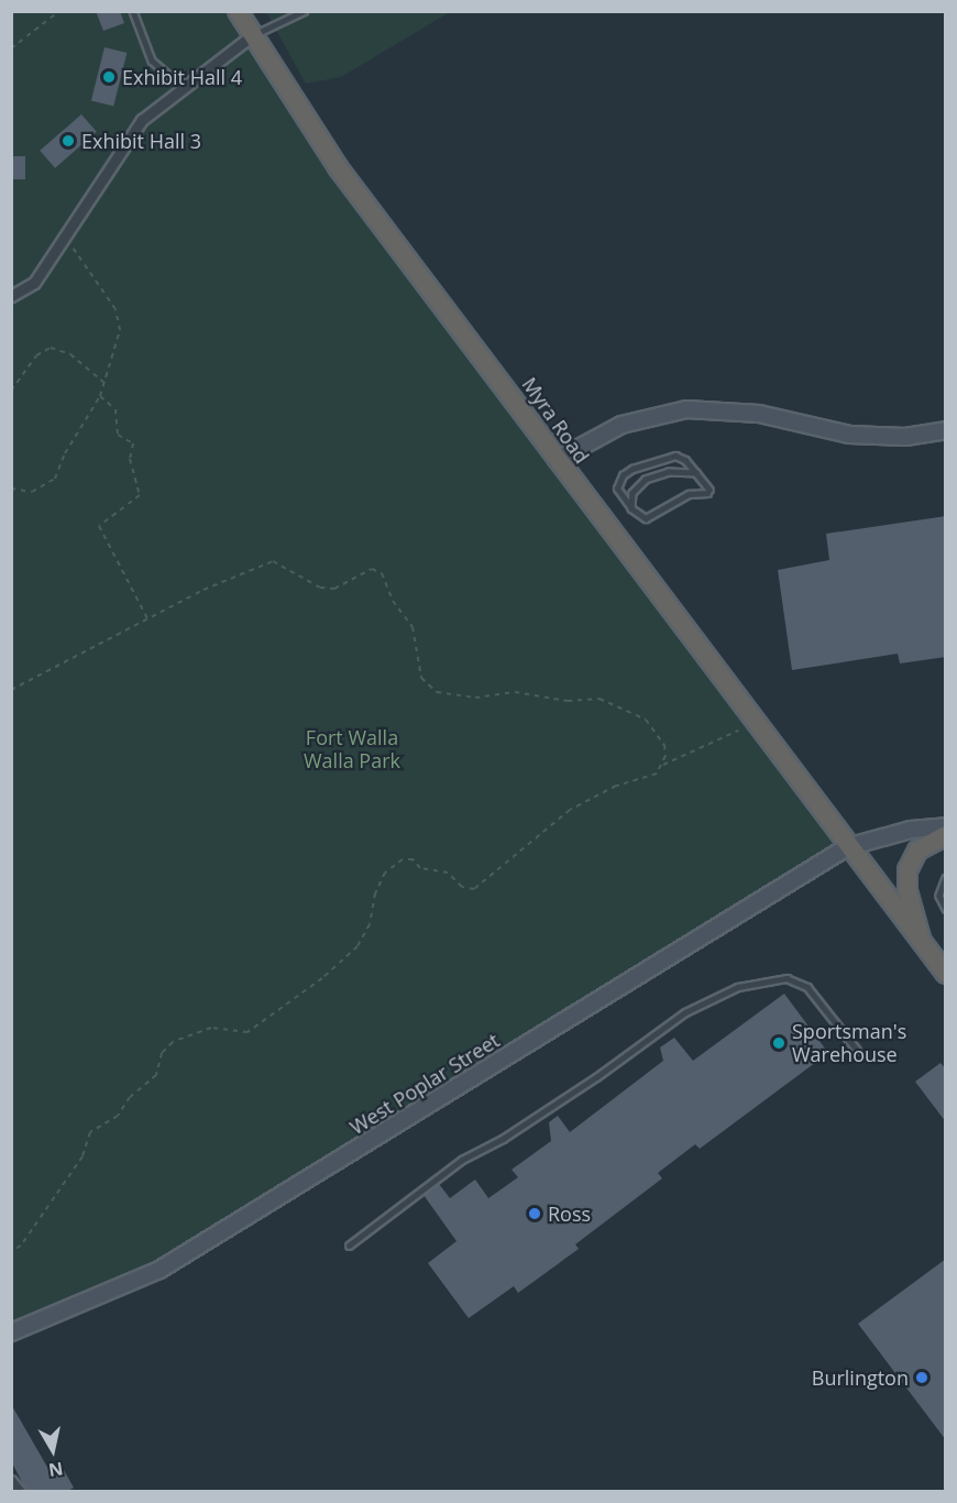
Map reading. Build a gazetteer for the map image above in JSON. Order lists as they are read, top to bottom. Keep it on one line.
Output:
{"streets":{"highway":["Myra Road"],"main road":["West Poplar Street"]},"crossings":[["Myra Road","West Poplar Street"]],"parks":["Fort Walla Walla Park"],"places":["Exhibit Hall 4","Exhibit Hall 3","Sportsman's Warehouse","Ross","Burlington"],"north":"bottom"}
